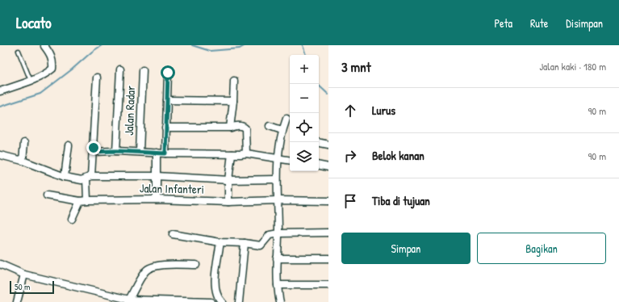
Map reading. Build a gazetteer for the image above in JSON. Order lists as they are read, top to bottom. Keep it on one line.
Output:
{"streets":{"street":["Jalan Radar","Jalan Infanteri"]},"scale_bar":"50 m","page":{"header":"Locato","nav":["Peta","Rute","Disimpan"],"heading":["3 mnt","Jalan kaki · 180 m"],"map_buttons":["+","−"],"list":[["Lurus","90 m"],["Belok kanan","90 m"],"Tiba di tujuan"],"buttons":["Simpan","Bagikan"],"scale":"50 m"}}
